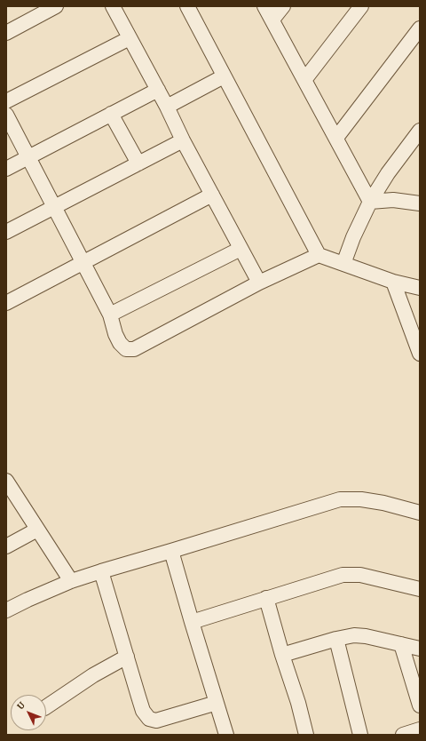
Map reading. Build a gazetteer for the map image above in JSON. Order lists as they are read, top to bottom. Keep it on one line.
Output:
{"north":"top left"}
